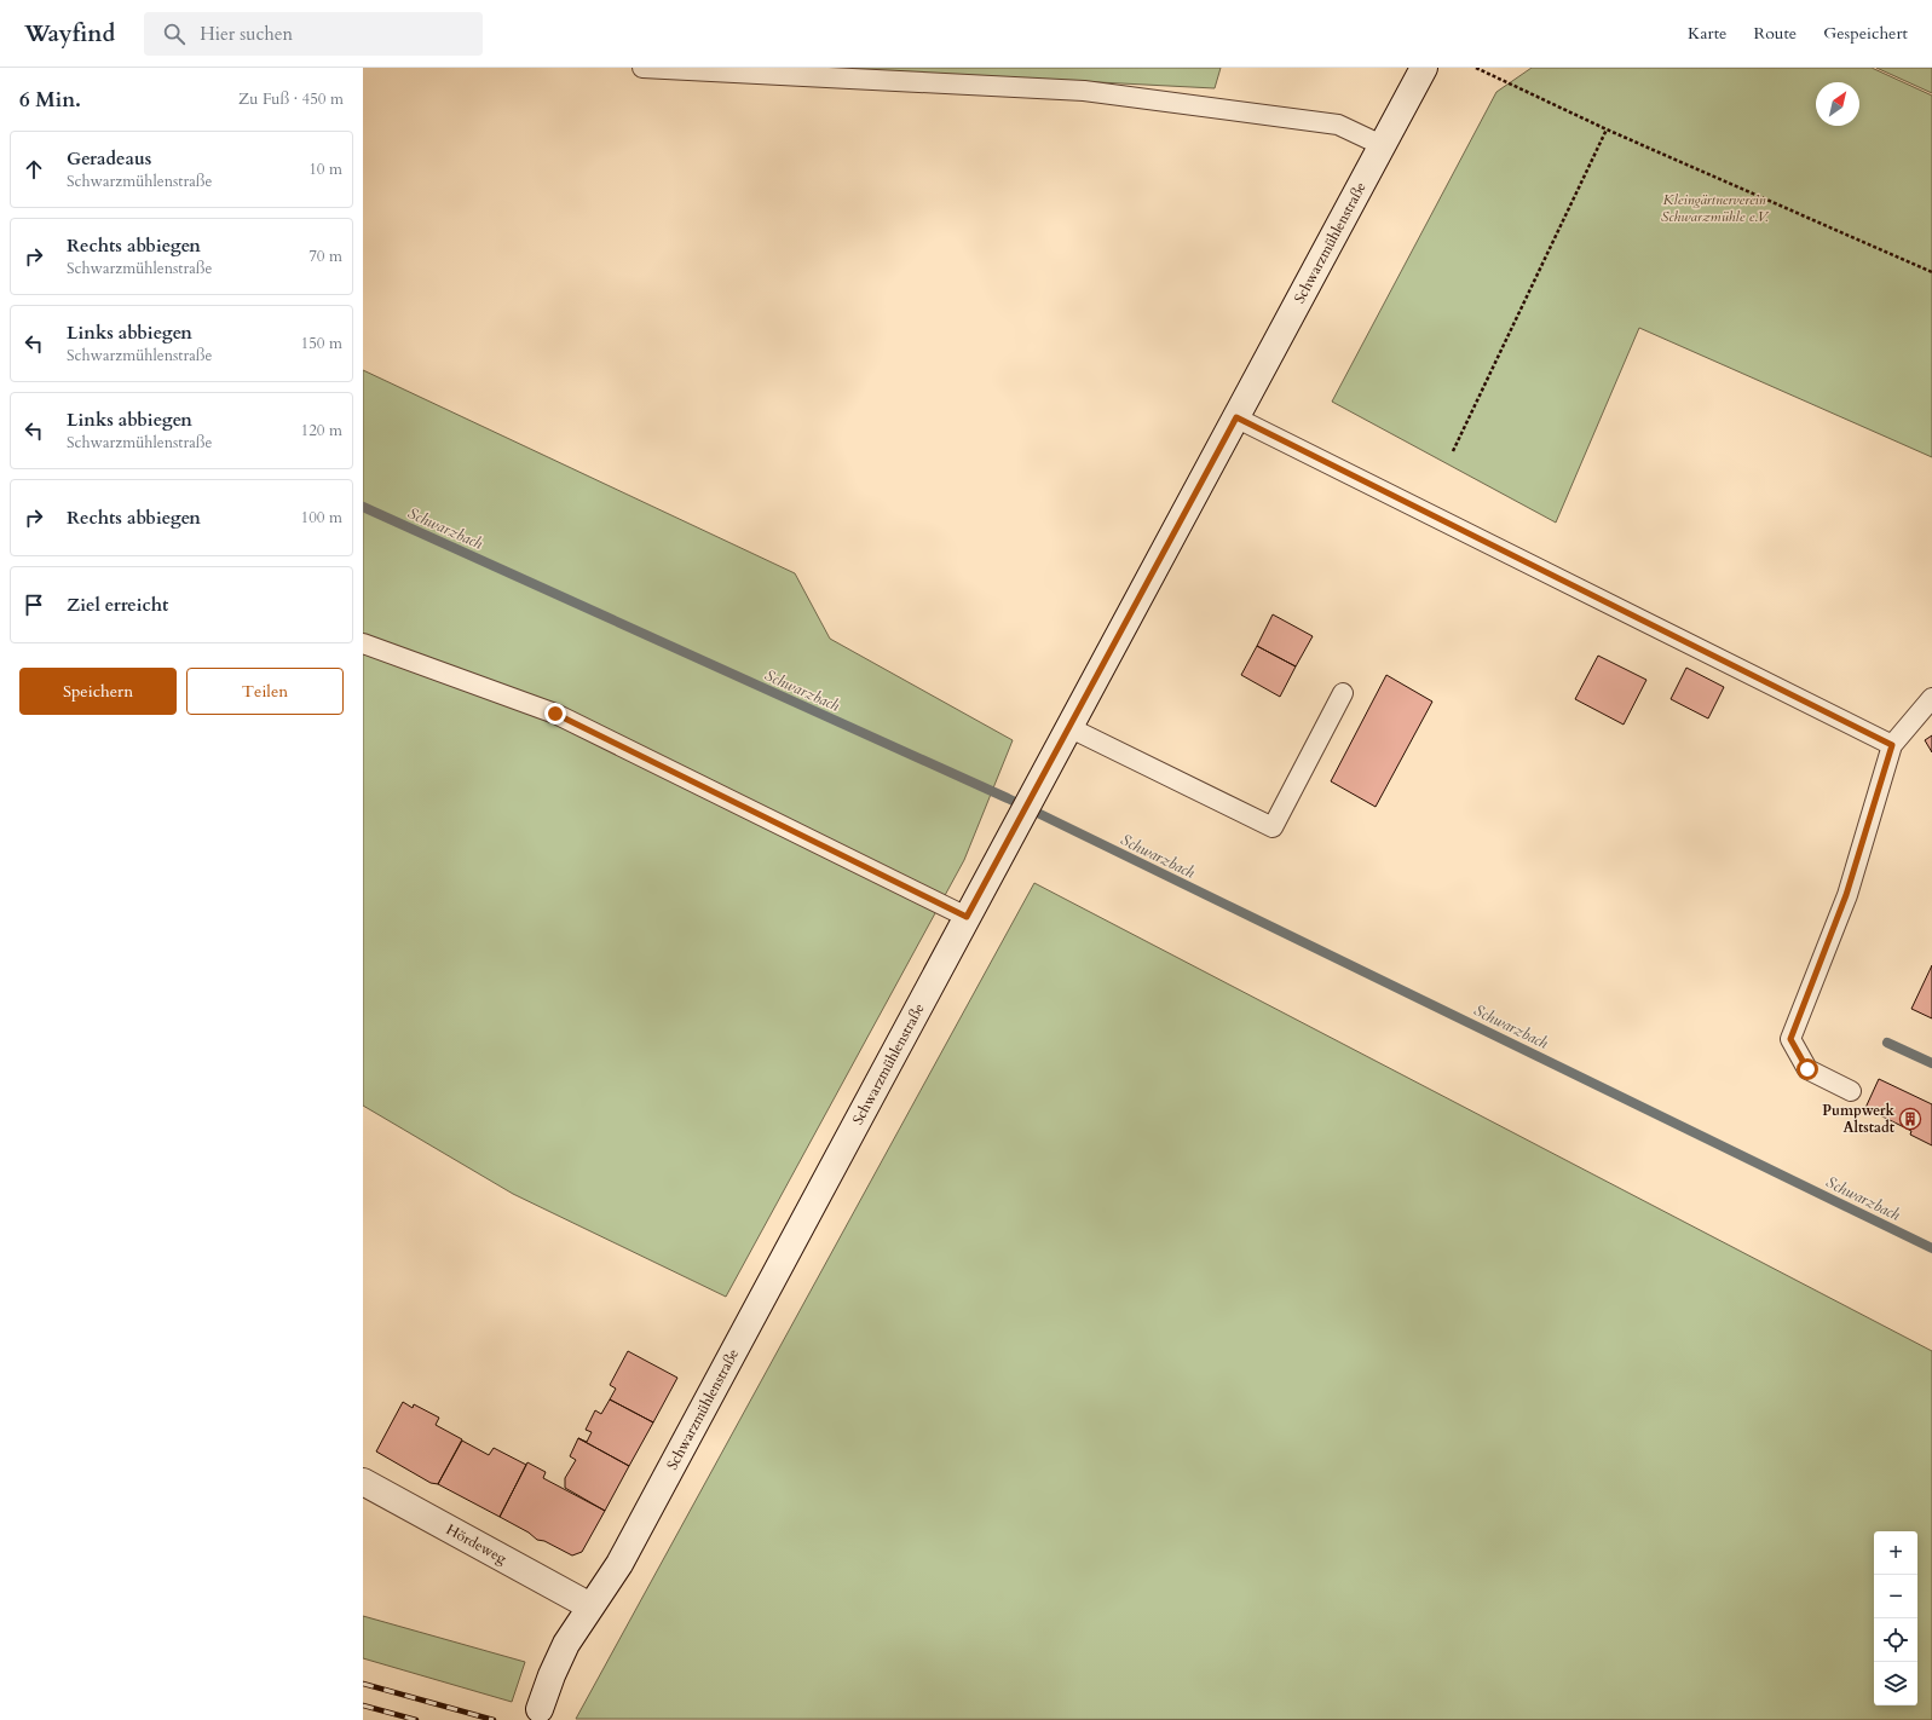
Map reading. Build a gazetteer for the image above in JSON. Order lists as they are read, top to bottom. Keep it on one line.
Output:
{"streets":{"street":["Schwarzmühlenstraße","Hördeweg"]},"crossings":[["Schwarzmühlenstraße","Hördeweg"]],"water":["Schwarzbach"],"parks":["Kleingärtnerverein Schwarzmühle e.V."],"places":{"building":["Pumpwerk Altstadt"]},"north":"top right","page":{"header":"Wayfind","search":"Hier suchen","nav":["Karte","Route","Gespeichert"],"heading":["6 Min.","Zu Fuß · 450 m"],"list":[["Geradeaus","Schwarzmühlenstraße","10 m"],["Rechts abbiegen","Schwarzmühlenstraße","70 m"],["Links abbiegen","Schwarzmühlenstraße","150 m"],["Links abbiegen","Schwarzmühlenstraße","120 m"],["Rechts abbiegen","100 m"],"Ziel erreicht"],"buttons":["Speichern","Teilen"],"map_buttons":["+","−"]}}
